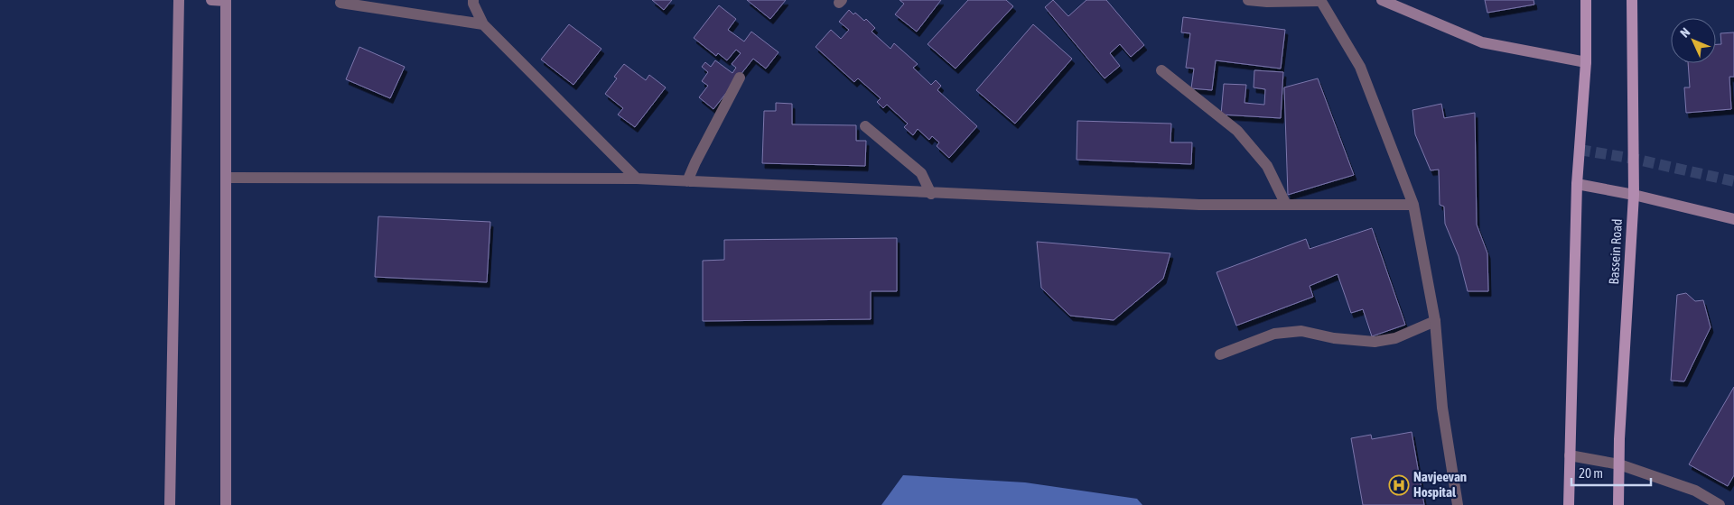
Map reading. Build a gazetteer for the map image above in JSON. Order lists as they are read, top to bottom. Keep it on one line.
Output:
{"streets":{"main road":["Bassein Road"]},"places":{"hospital":["Navjeevan Hospital"]},"scale_bar":"20 m","north":"top left"}
